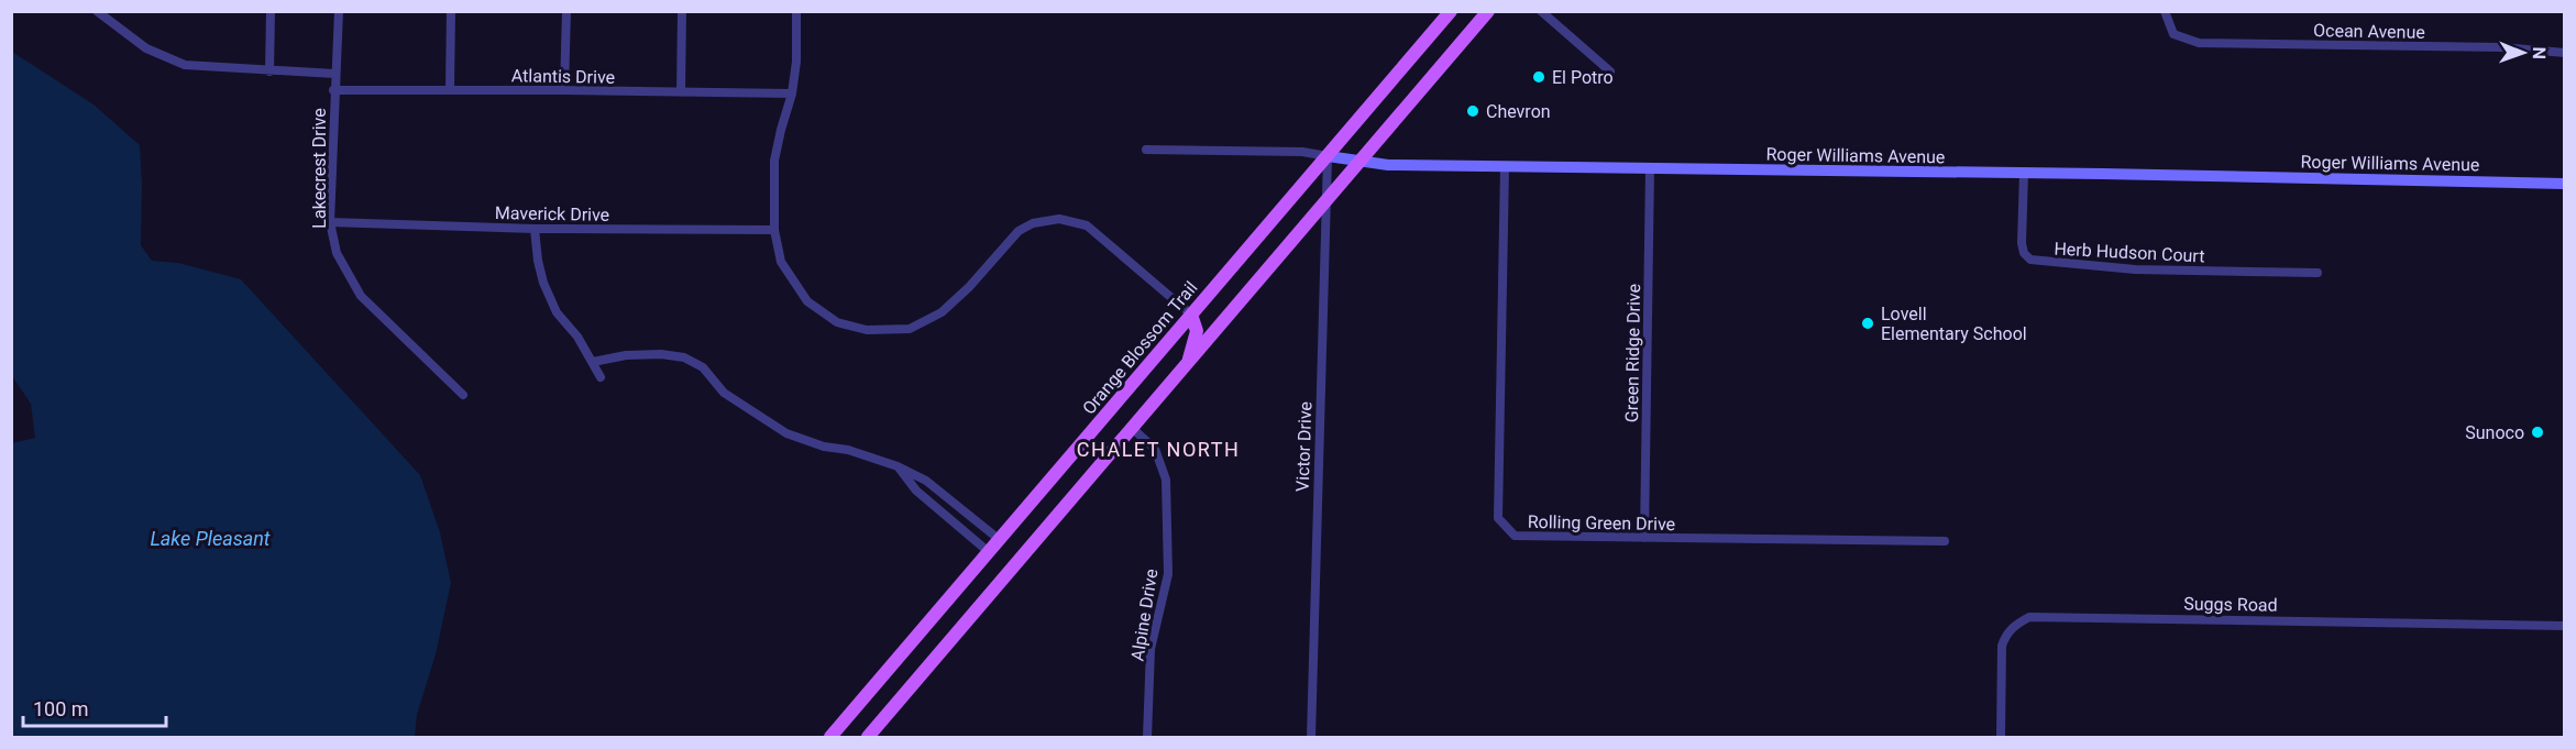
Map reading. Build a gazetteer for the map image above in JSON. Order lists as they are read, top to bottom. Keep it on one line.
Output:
{"streets":{"main road":["Orange Blossom Trail"],"street":["Ocean Avenue","Atlantis Drive","Roger Williams Avenue","Lakecrest Drive","Maverick Drive","Herb Hudson Court","Green Ridge Drive","Victor Drive","Rolling Green Drive","Suggs Road","Alpine Drive"]},"crossings":[["Atlantis Drive","Lakecrest Drive"],["Roger Williams Avenue","Herb Hudson Court"],["Roger Williams Avenue","Orange Blossom Trail"],["Roger Williams Avenue","Green Ridge Drive"],["Roger Williams Avenue","Victor Drive"],["Roger Williams Avenue","Rolling Green Drive"],["Lakecrest Drive","Maverick Drive"],["Orange Blossom Trail","Victor Drive"],["Green Ridge Drive","Rolling Green Drive"]],"districts":["CHALET NORTH"],"water":["Lake Pleasant"],"places":["El Potro","Chevron","Lovell Elementary School","Sunoco"],"scale_bar":"100 m","north":"right"}
